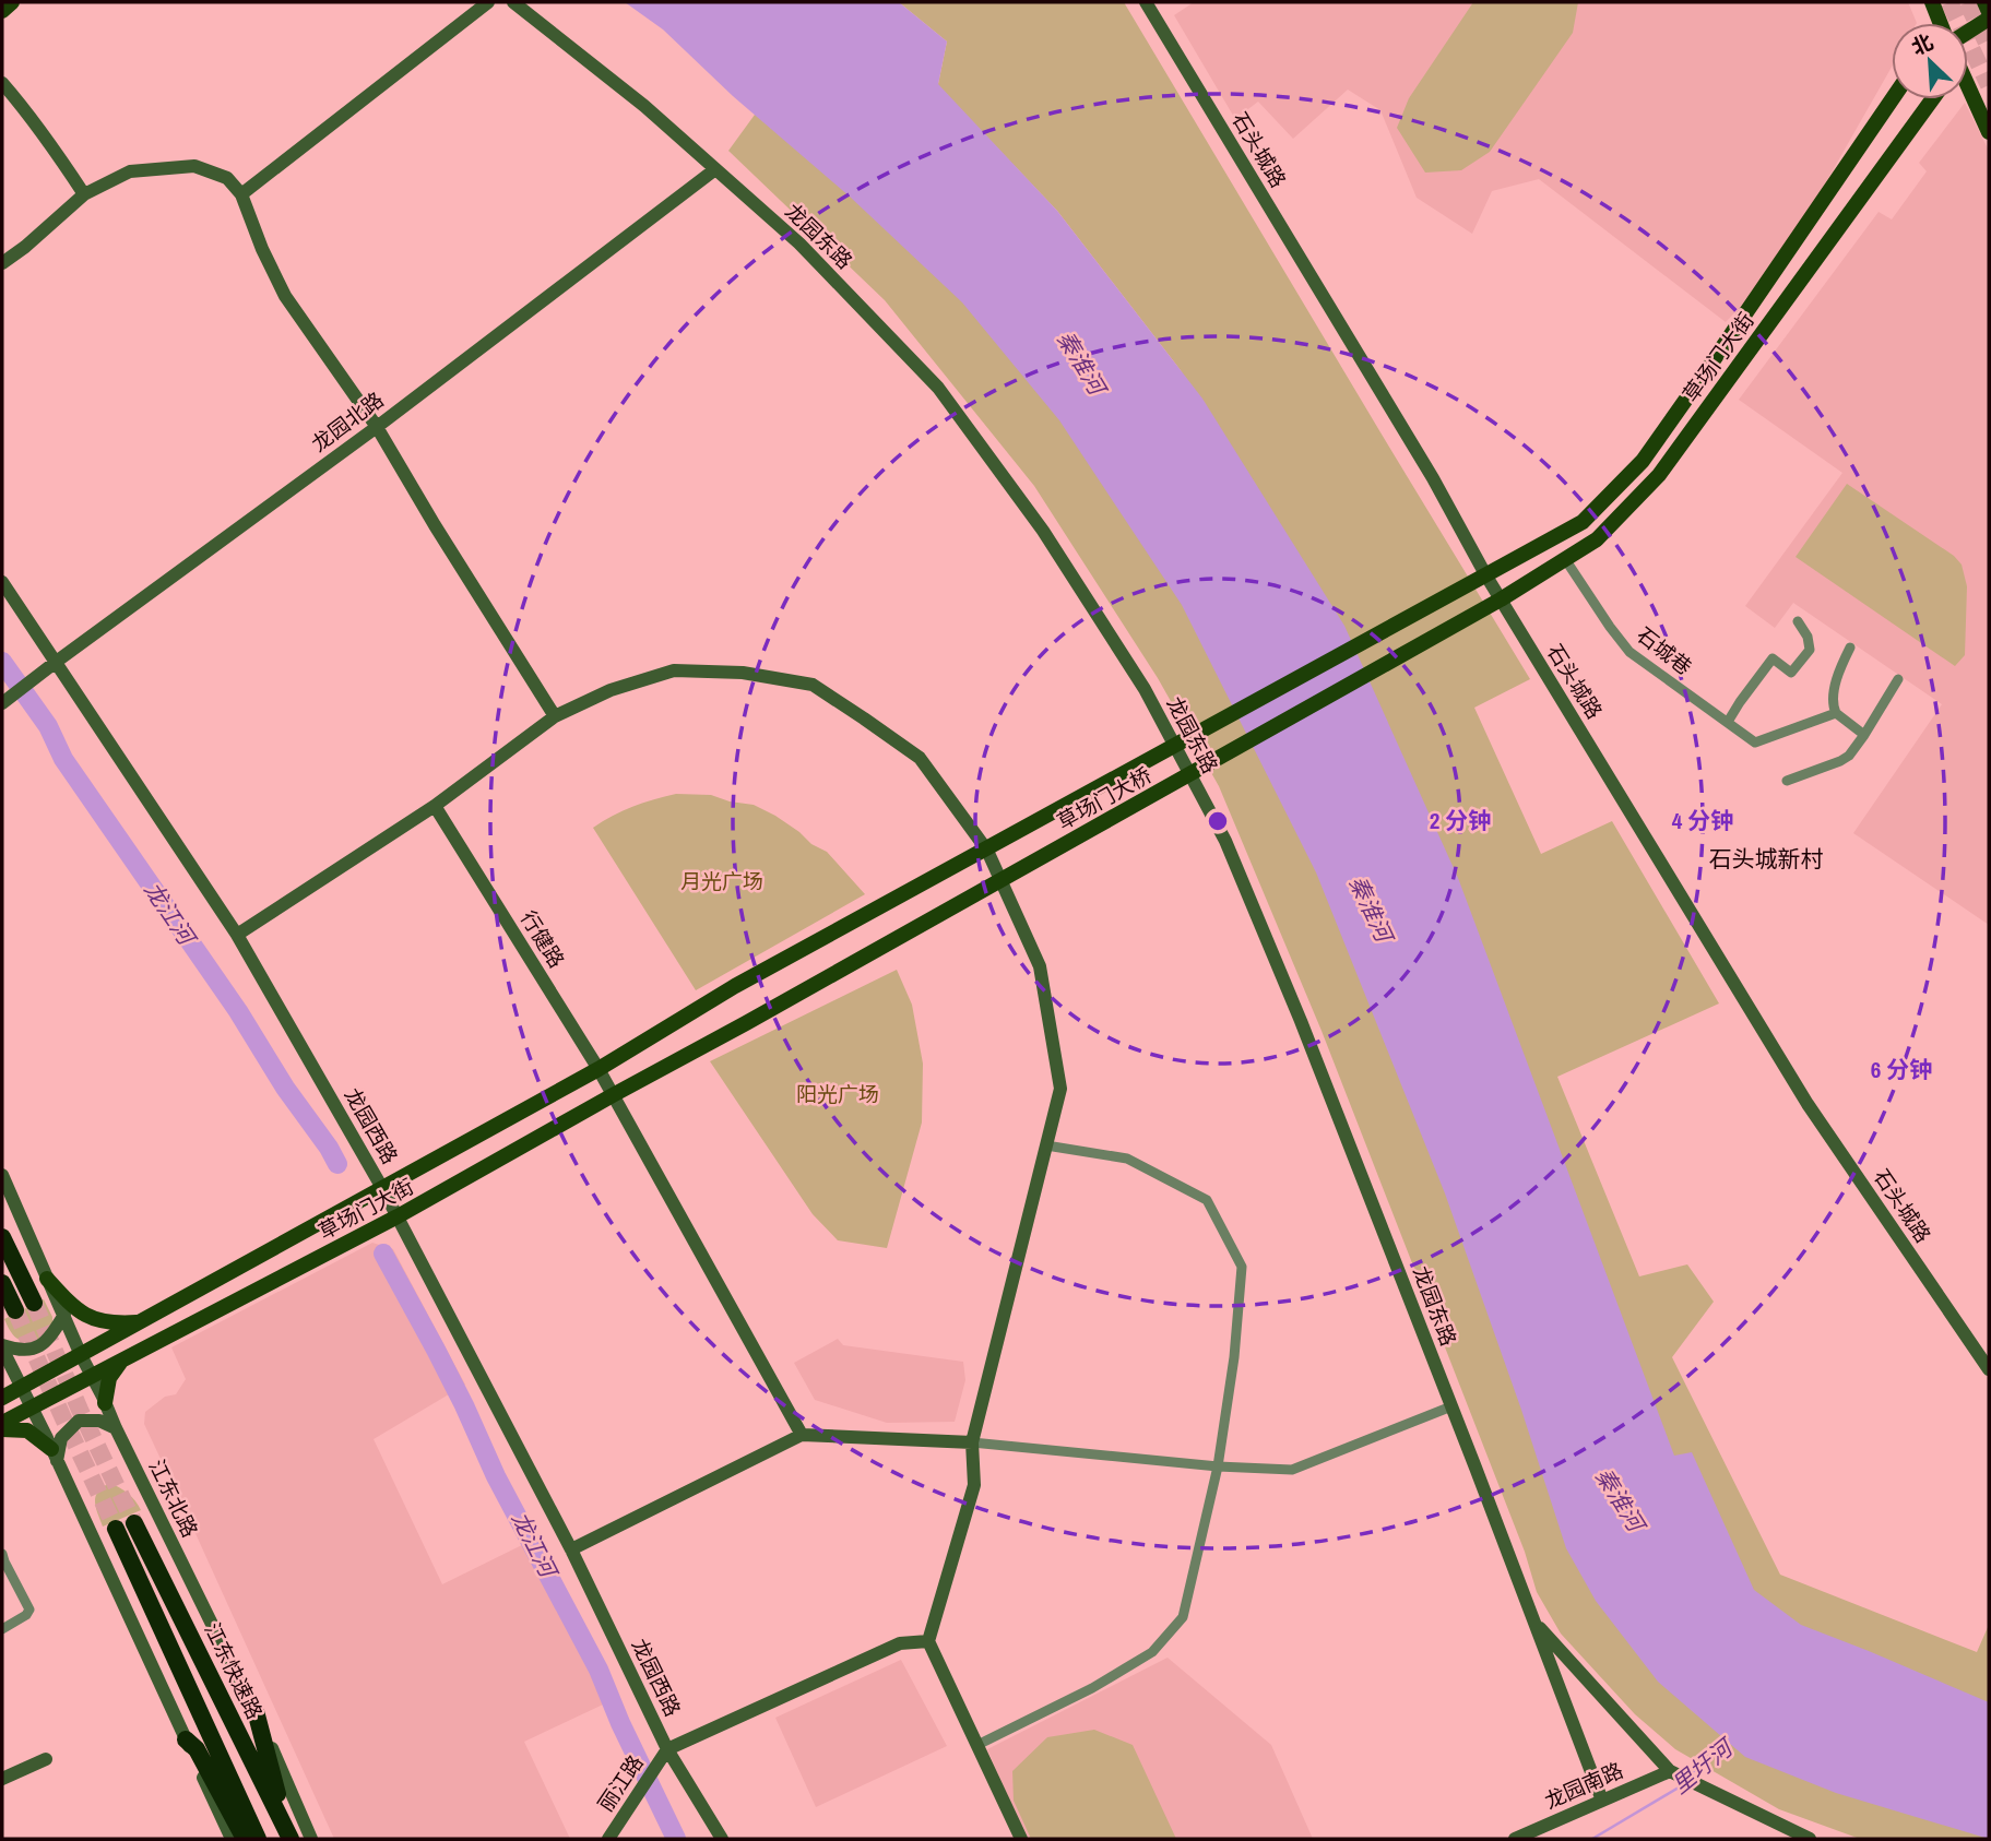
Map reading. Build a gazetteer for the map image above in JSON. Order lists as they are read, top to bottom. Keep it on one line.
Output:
{"streets":{"highway":["江东快速路"],"main road":["草场门大街","草场门大桥"],"street":["石头城路","龙园东路","龙园北路","石城巷","行健路","龙园西路","江东北路","丽江路","龙园南路"]},"crossings":[["石头城路","草场门大街"],["龙园东路","龙园北路"],["龙园东路","龙园南路"],["草场门大街","石城巷"],["草场门大街","草场门大桥"],["草场门大街","行健路"],["草场门大街","龙园西路"],["草场门大街","江东北路"],["龙园北路","龙园西路"],["龙园西路","丽江路"]],"districts":["石头城新村"],"water":["秦淮河","龙江河","里圩河"],"parks":["月光广场","阳光广场"],"north":"top left","rings":["2 分钟","4 分钟","6 分钟"]}
